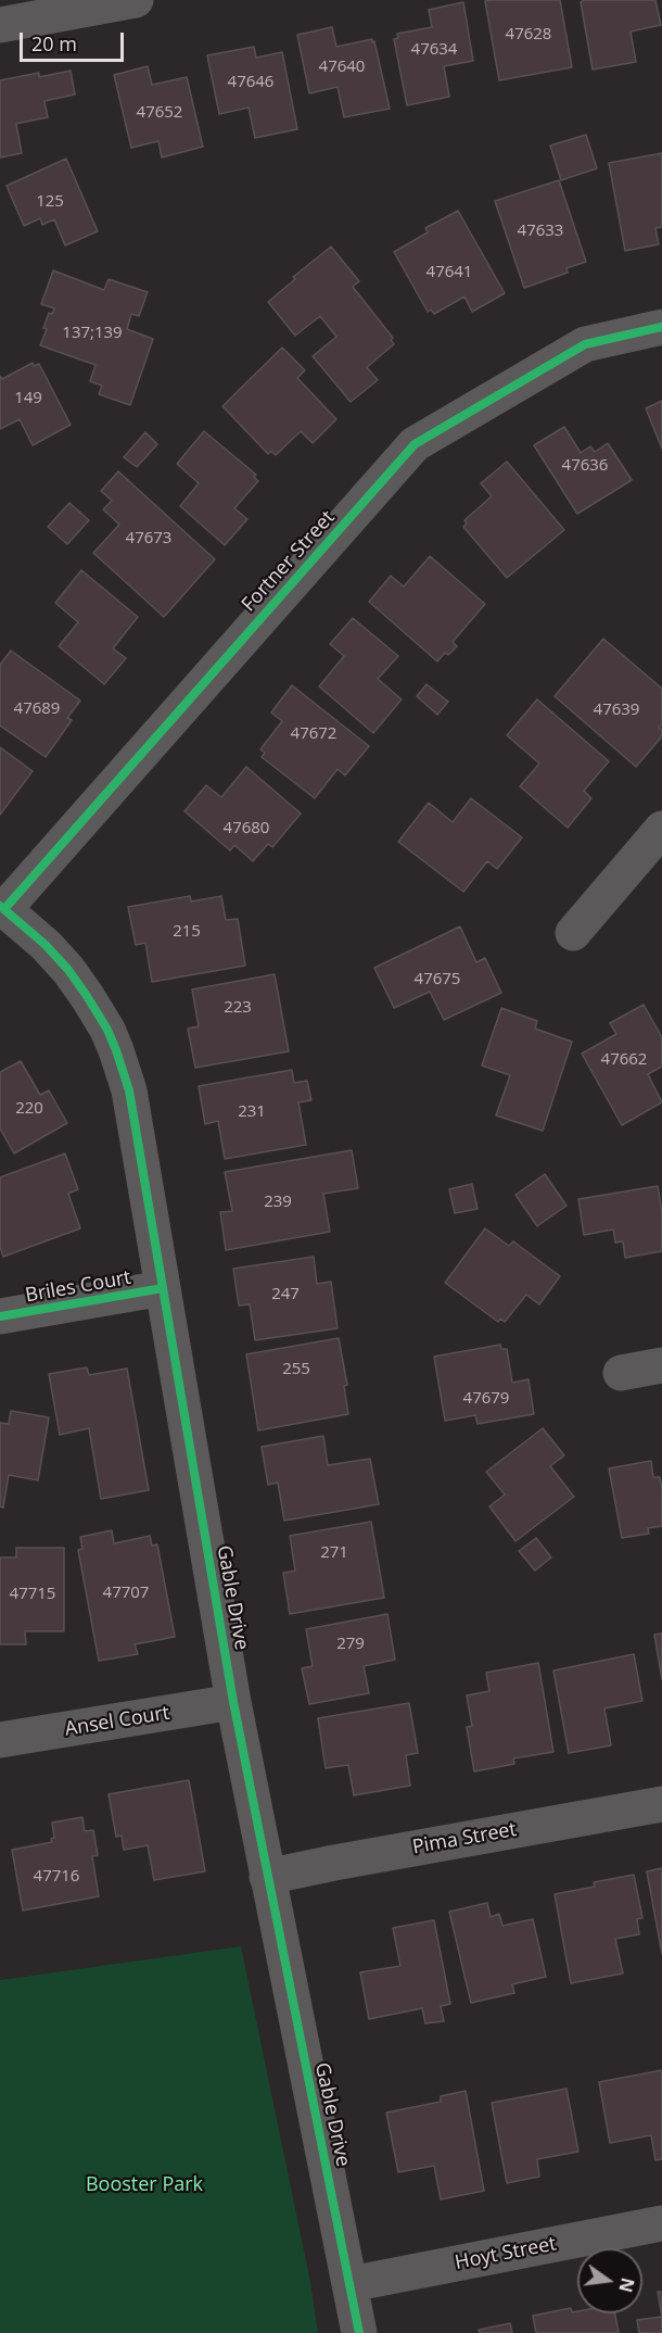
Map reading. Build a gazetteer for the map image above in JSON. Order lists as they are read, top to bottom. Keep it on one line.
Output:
{"streets":{"street":["Fortner Street","Briles Court","Gable Drive","Ansel Court","Pima Street","Hoyt Street"]},"crossings":[["Fortner Street","Gable Drive"],["Briles Court","Gable Drive"],["Gable Drive","Ansel Court"],["Gable Drive","Pima Street"],["Gable Drive","Hoyt Street"]],"parks":["Booster Park"],"house_numbers":["47628","47634","47640","47646","47652","125","47633","47641","137;139","149","47636","47673","47689","47639","47672","47680","215","47675","223","47662","220","231","239","247","255","47679","271","47707","47715","279","47716"],"scale_bar":"20 m","north":"right"}
